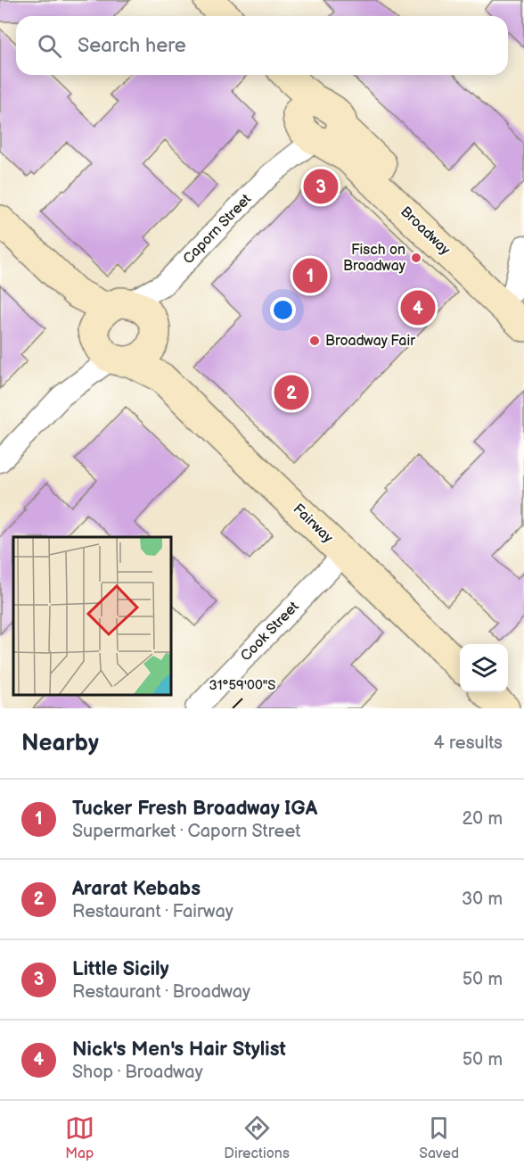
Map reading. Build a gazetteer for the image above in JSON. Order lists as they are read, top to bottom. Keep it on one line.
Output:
{"streets":{"main road":["Broadway","Fairway"],"street":["Caporn Street","Cook Street"]},"crossings":[["Caporn Street","Broadway"],["Caporn Street","Fairway"],["Fairway","Cook Street"]],"places":["Fisch on Broadway","Broadway Fair"],"page":{"search":"Search here","pins":["3","1","4","2"],"heading":["Nearby","4 results"],"list":[{"mark":"1","name":"Tucker Fresh Broadway IGA","note":"Supermarket · Caporn Street","value":"20 m"},{"mark":"2","name":"Ararat Kebabs","note":"Restaurant · Fairway","value":"30 m"},{"mark":"3","name":"Little Sicily","note":"Restaurant · Broadway","value":"50 m"},{"mark":"4","name":"Nick's Men's Hair Stylist","note":"Shop · Broadway","value":"50 m"}],"nav":["Map","Directions","Saved"]},"coordinates":["31°59'00\"S"]}
